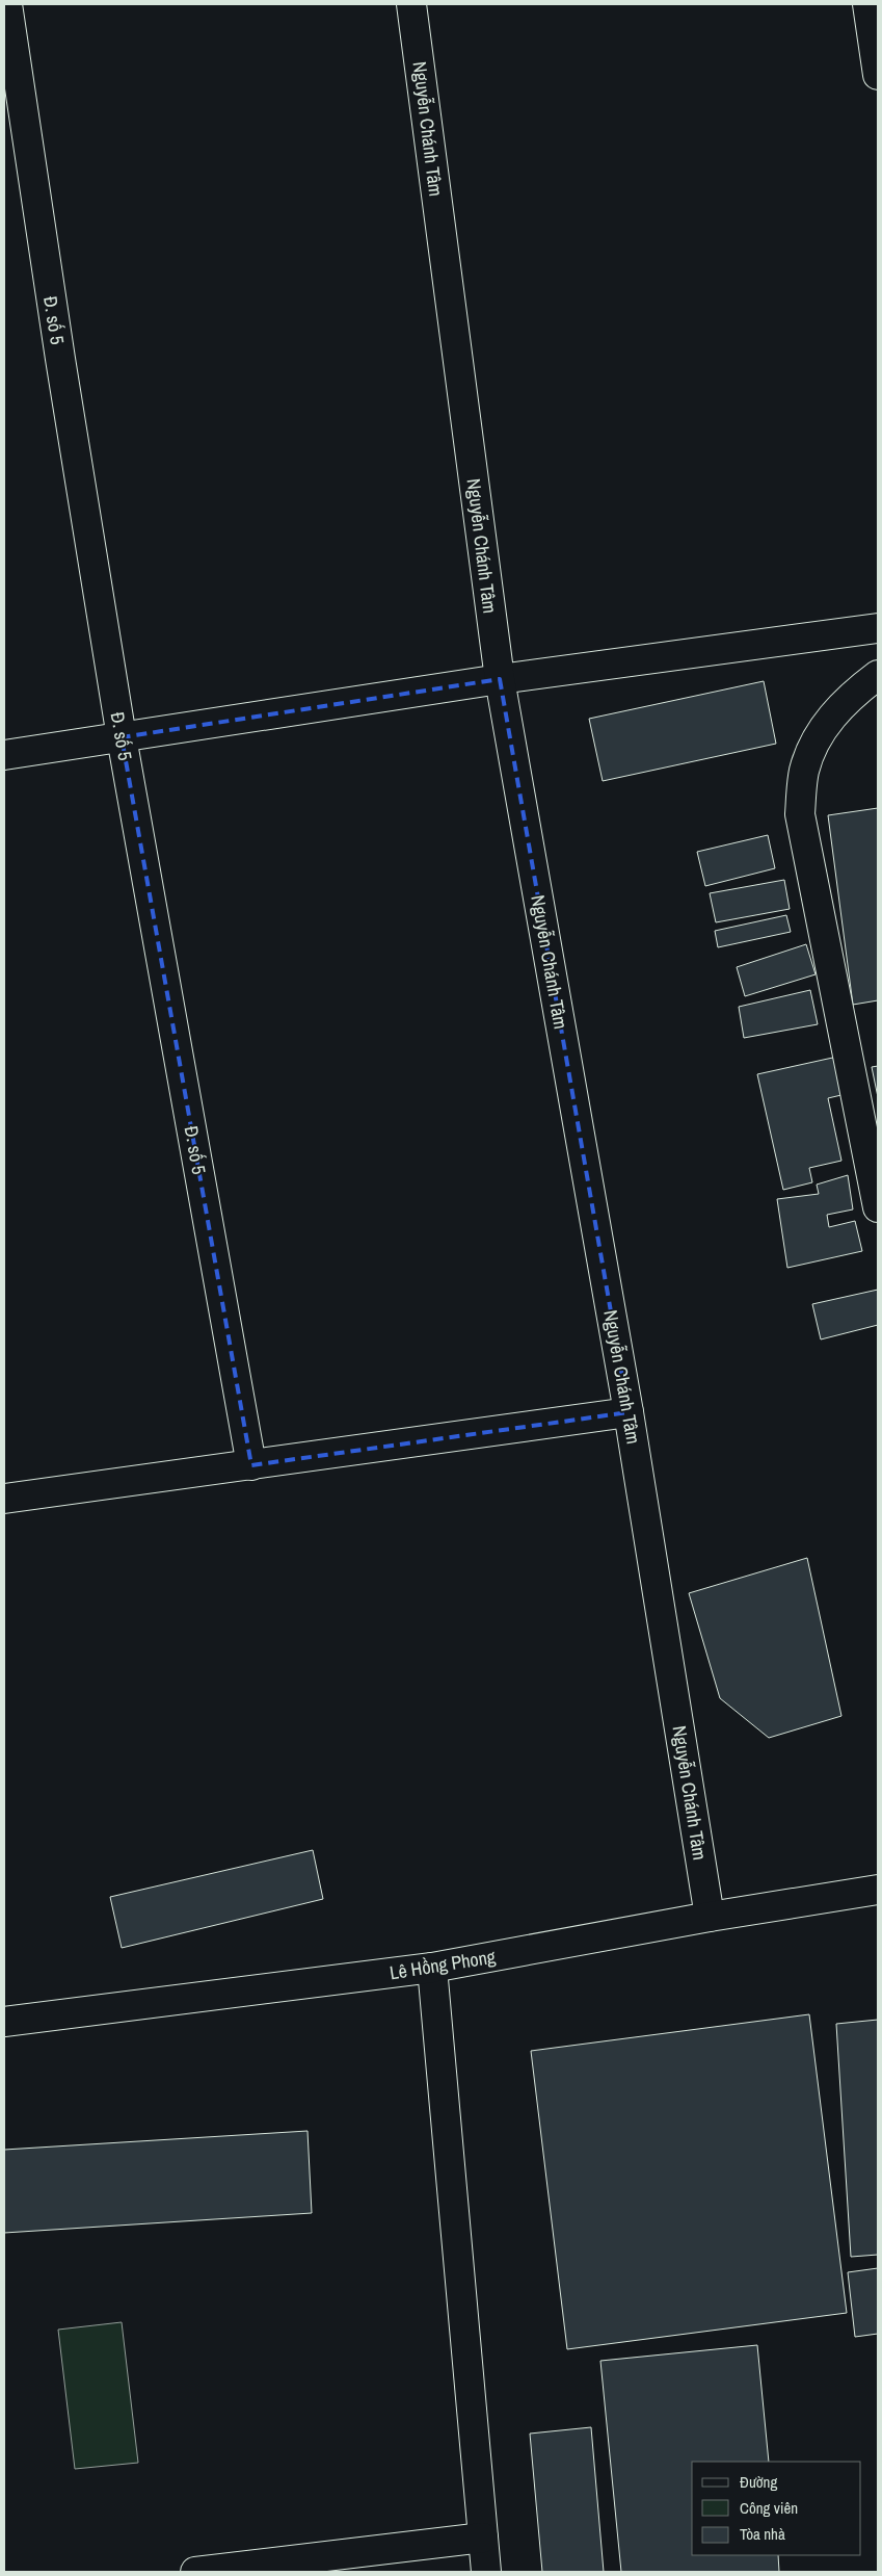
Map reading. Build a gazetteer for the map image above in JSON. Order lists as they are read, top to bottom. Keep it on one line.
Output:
{"streets":{"main road":["Nguyễn Chánh Tâm","Đ. số 5","Lê Hồng Phong"]},"crossings":[["Nguyễn Chánh Tâm","Lê Hồng Phong"]],"legend":["Đường","Công viên","Tòa nhà"]}
